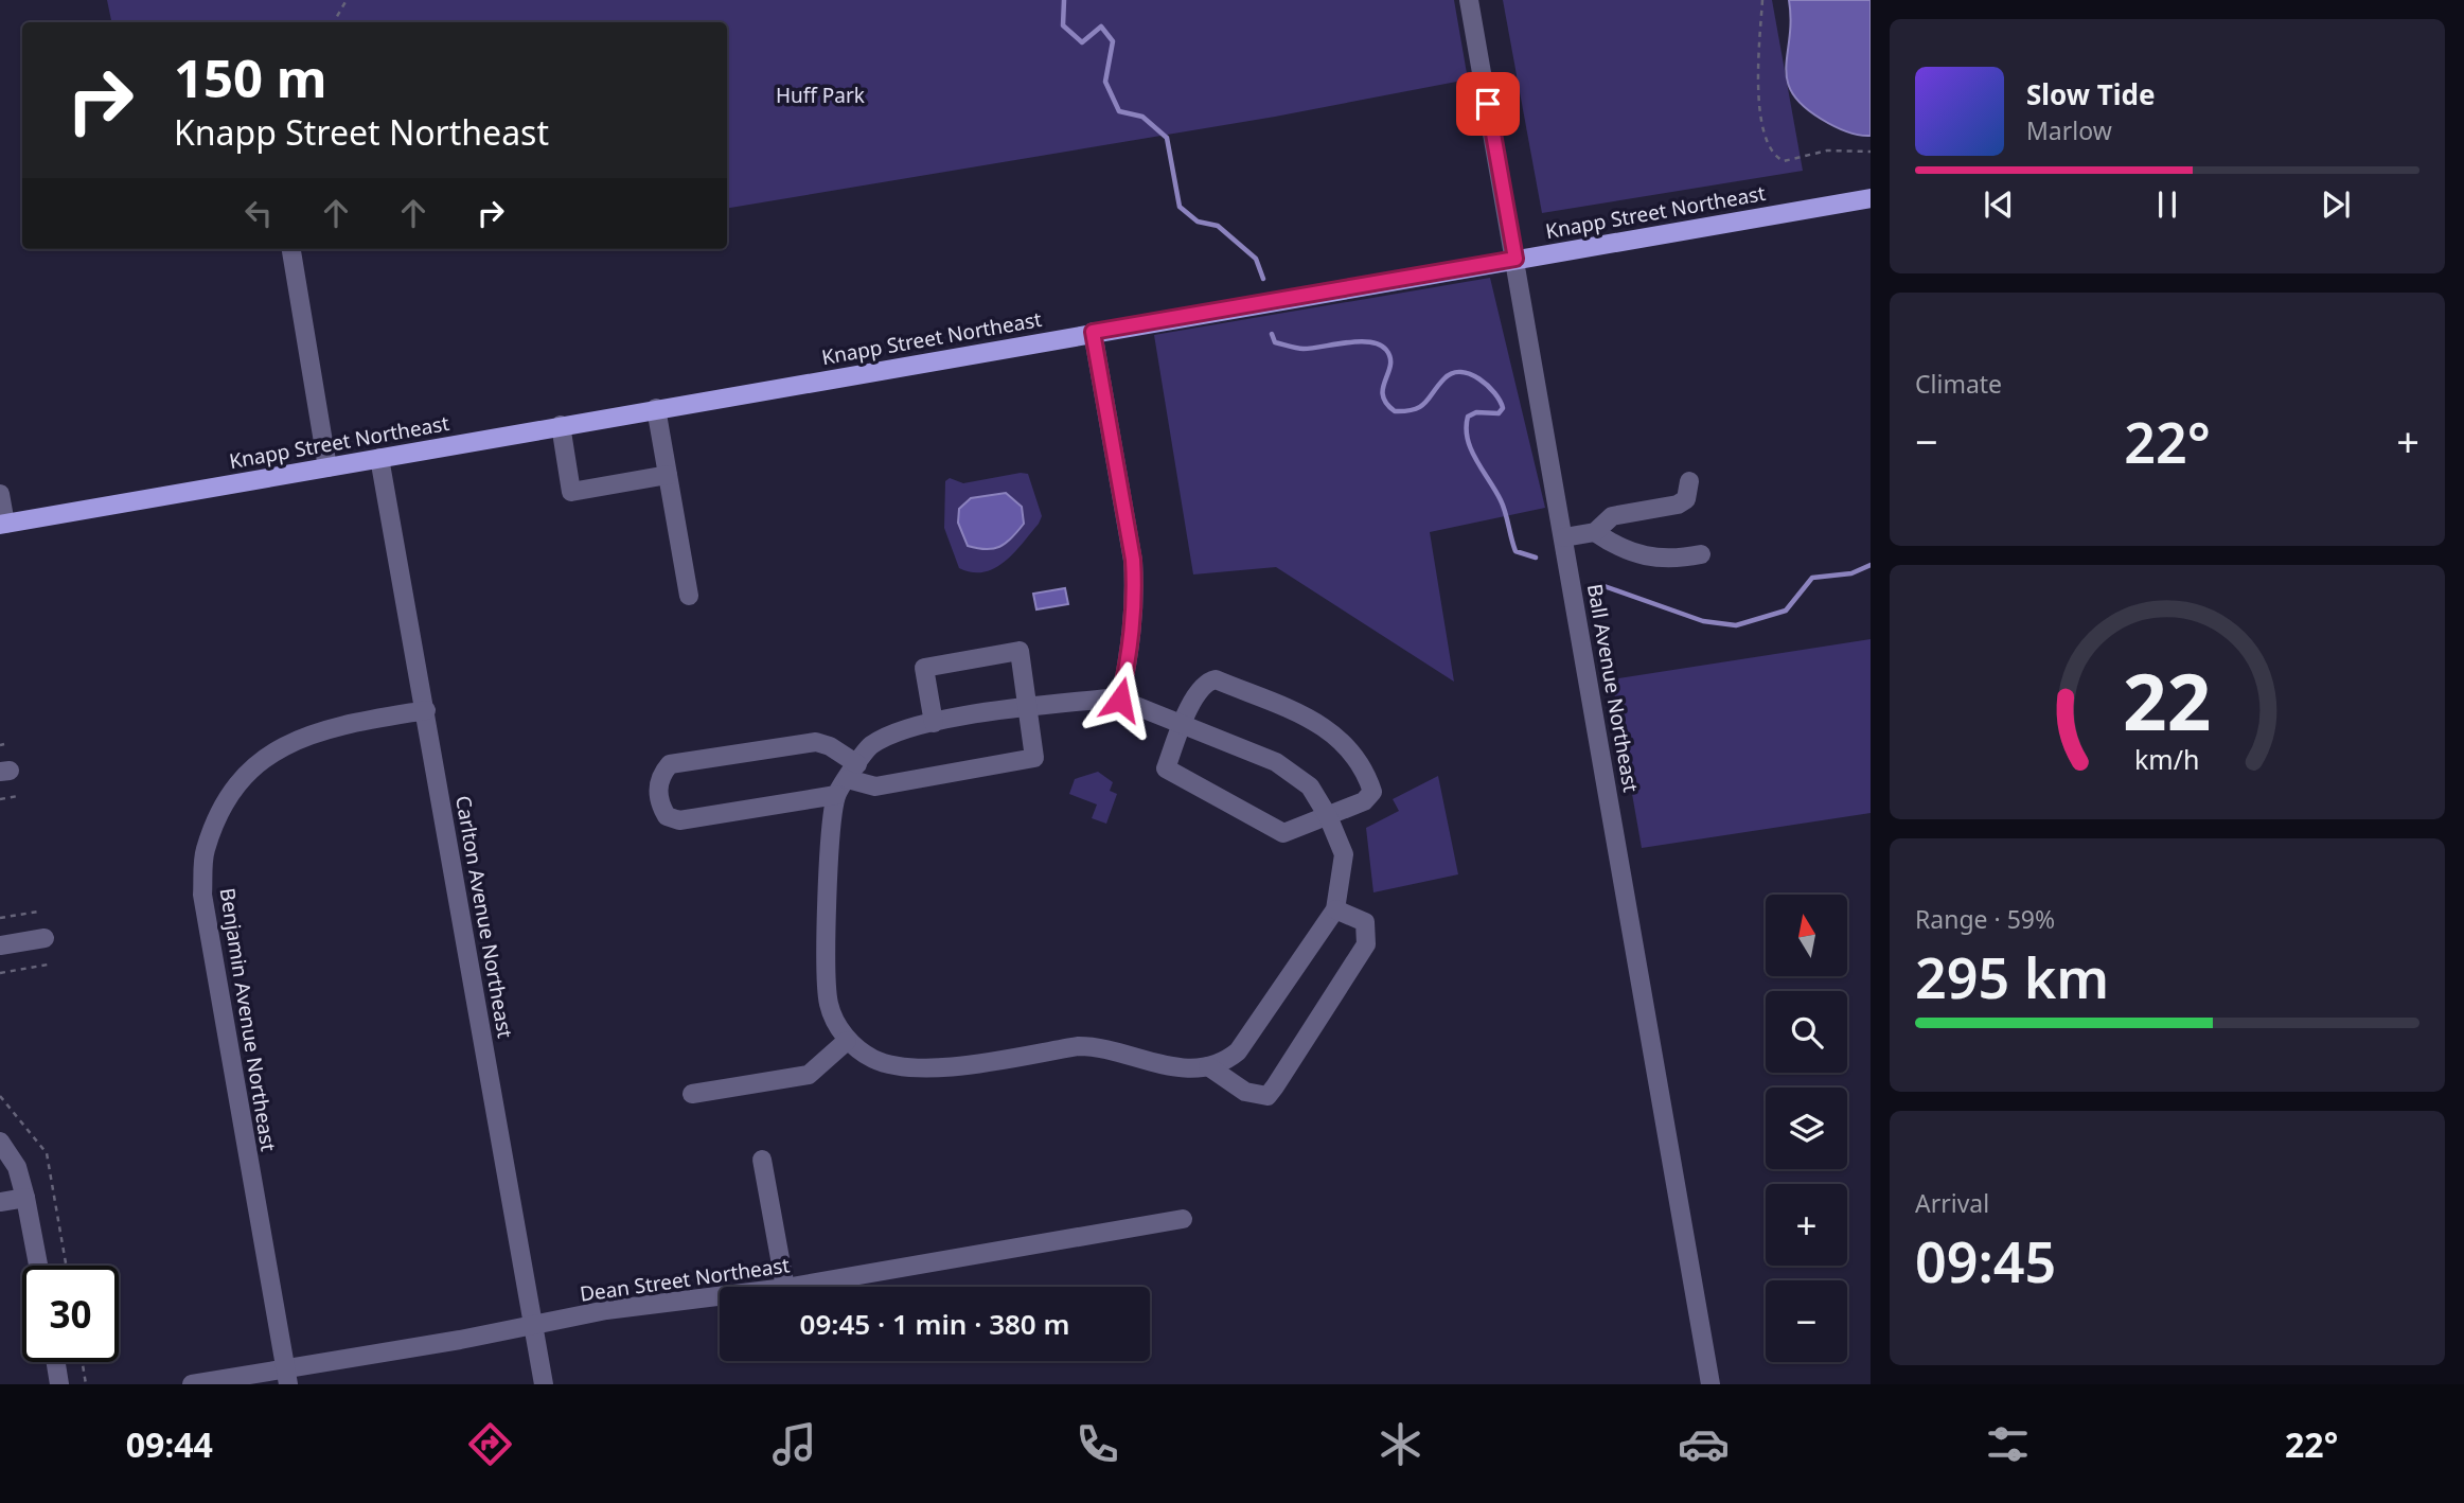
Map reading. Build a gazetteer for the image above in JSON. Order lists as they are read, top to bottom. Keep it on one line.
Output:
{"streets":{"main road":["Knapp Street Northeast"],"street":["Ball Avenue Northeast","Carlton Avenue Northeast","Benjamin Avenue Northeast","Dean Street Northeast"]},"crossings":[["Knapp Street Northeast","Ball Avenue Northeast"],["Knapp Street Northeast","Carlton Avenue Northeast"],["Carlton Avenue Northeast","Benjamin Avenue Northeast"],["Carlton Avenue Northeast","Dean Street Northeast"],["Benjamin Avenue Northeast","Dean Street Northeast"]],"parks":["Huff Park"],"north":"top","page":{"turn":["150 m","Knapp Street Northeast"],"song":["Slow Tide","Marlow"],"tile":["Climate",["Range · 59%","295 km"],["Arrival","09:45"]],"heat":["−","22°","+"],"map_buttons":["+","−"],"limit":"30","trip":"09:45 · 1 min · 380 m","tabs":["09:44","22°"],"gauge":["22","km/h"]}}
